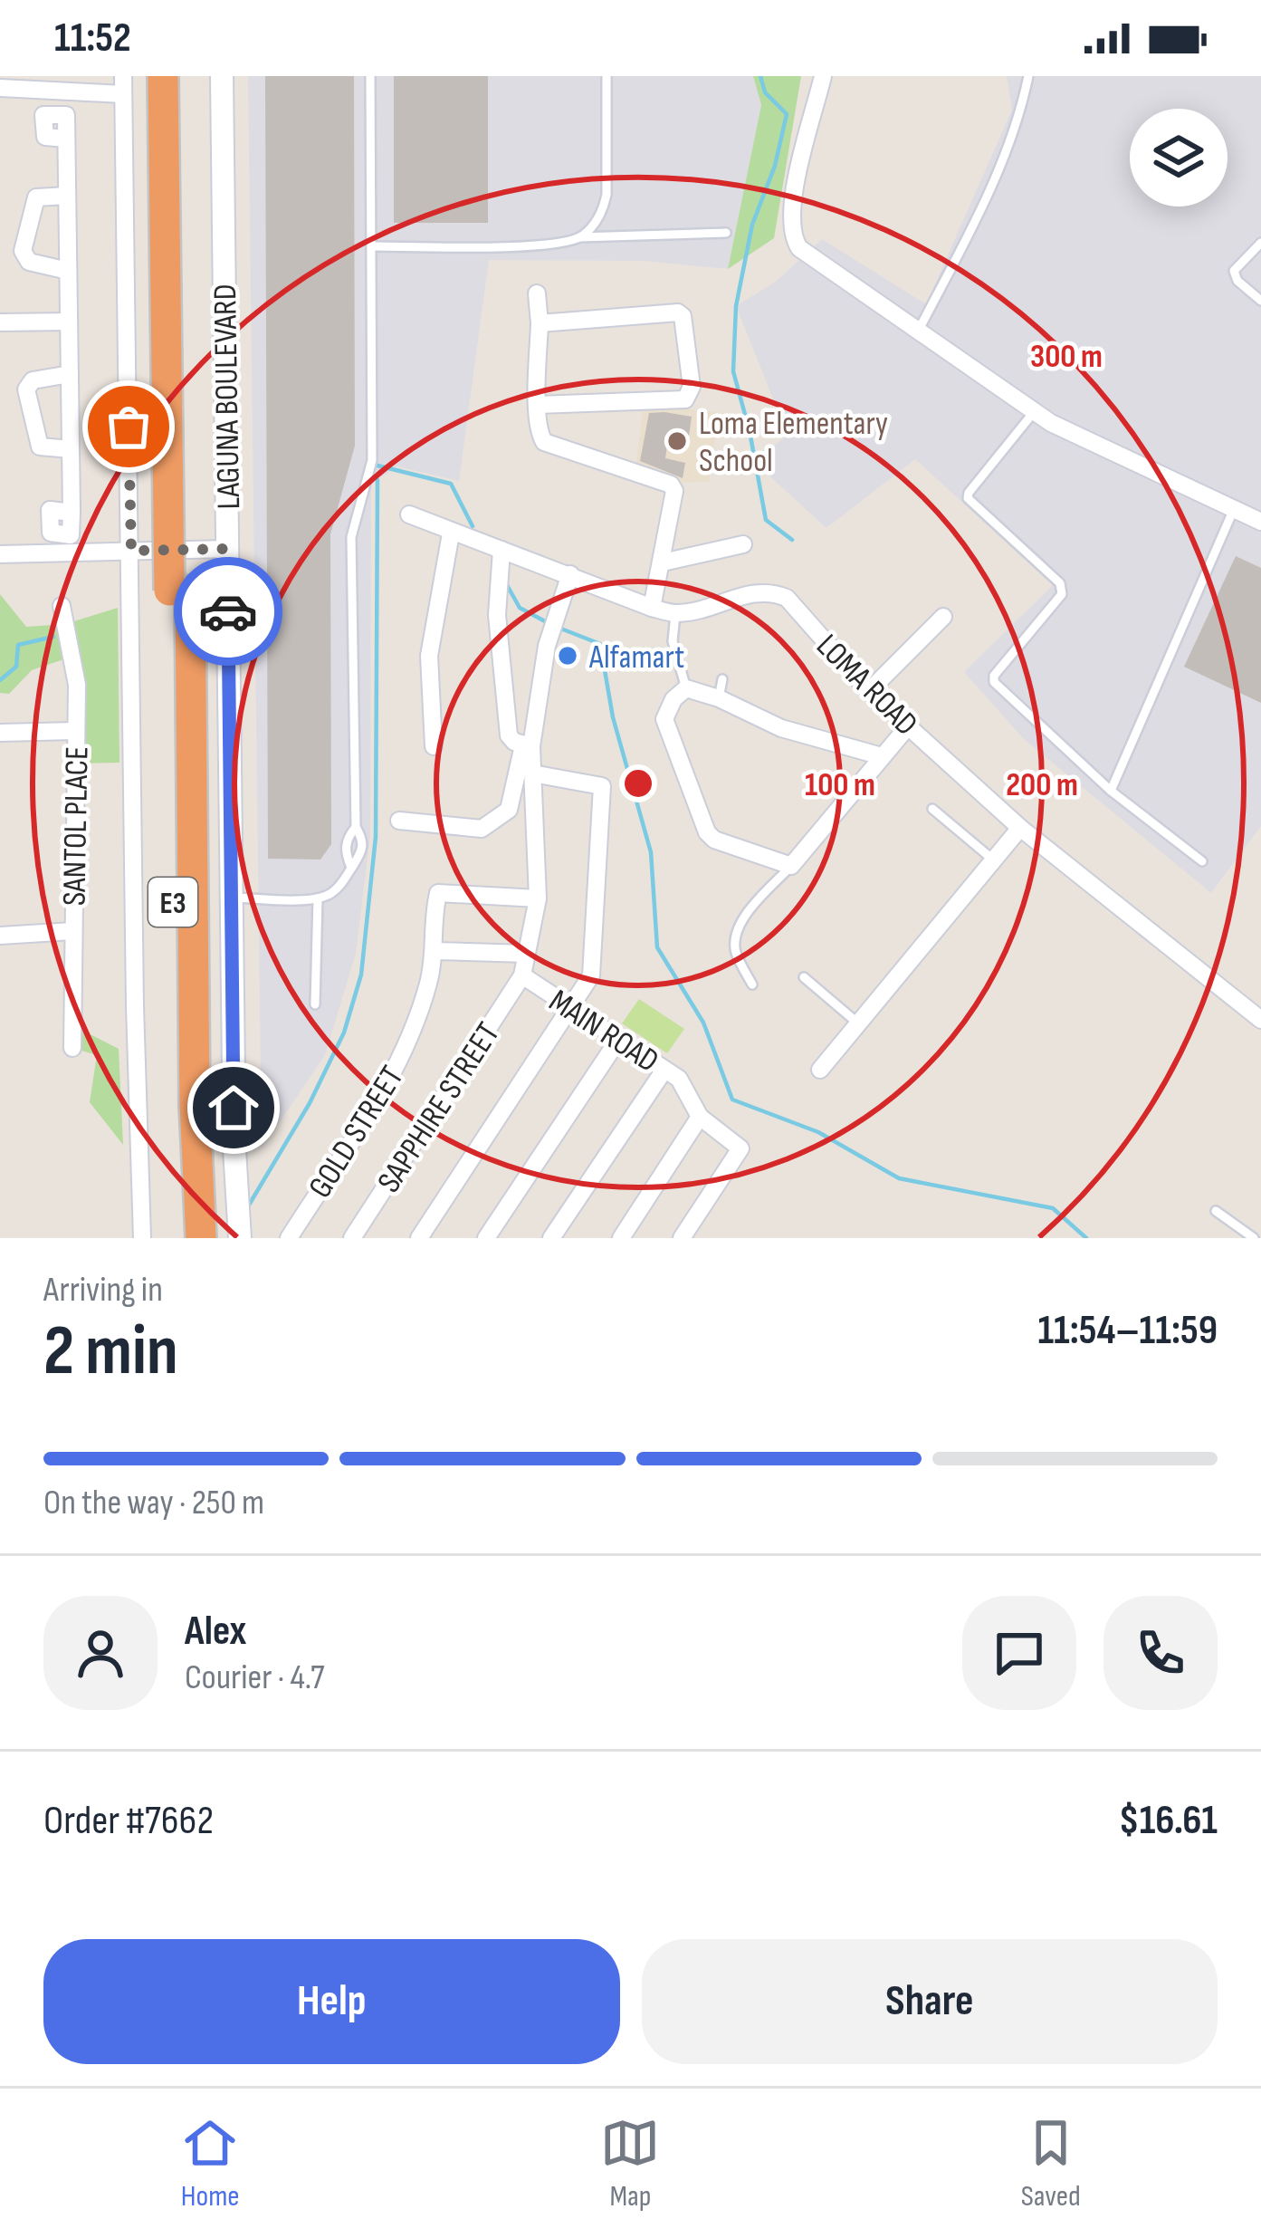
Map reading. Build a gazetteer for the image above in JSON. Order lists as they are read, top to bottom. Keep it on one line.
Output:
{"streets":{"highway":["E3"],"main road":["LAGUNA BOULEVARD"],"street":["LOMA ROAD","SANTOL PLACE","MAIN ROAD","SAPPHIRE STREET","GOLD STREET"]},"crossings":[["MAIN ROAD","SAPPHIRE STREET"],["MAIN ROAD","GOLD STREET"]],"places":["Loma Elementary School","Alfamart"],"page":{"status":"11:52","heading":["2 min","Arriving in","11:54–11:59"],"panel":["Alex","Courier · 4.7","Order #7662","$16.61"],"bar":"On the way · 250 m","buttons":["Help","Share"],"tabs":["Home","Map","Saved"]},"rings":["300 m","100 m","200 m"]}
